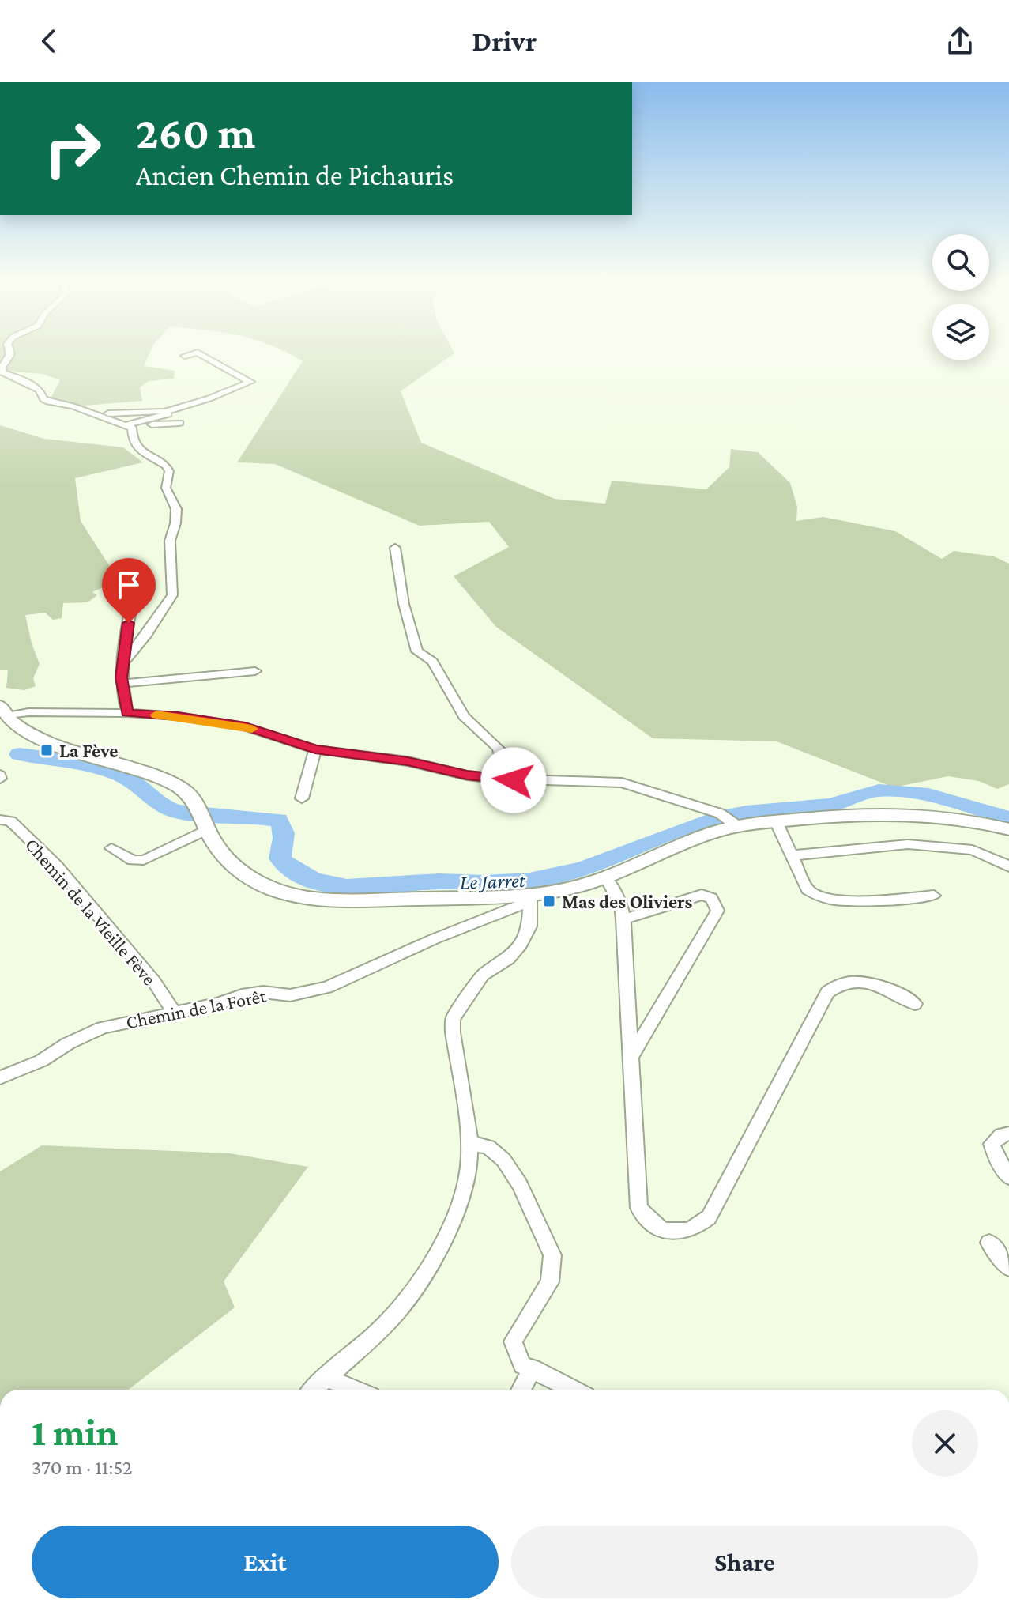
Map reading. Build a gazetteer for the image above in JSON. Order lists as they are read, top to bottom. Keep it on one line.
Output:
{"streets":{"street":["Chemin de la Vieille Fève","Chemin de la Forêt"]},"crossings":[["Chemin de la Vieille Fève","Chemin de la Forêt"]],"water":["Le Jarret"],"places":{"transit":["La Fève","Mas des Oliviers"]},"page":{"header":"Drivr","turn":["260 m","Ancien Chemin de Pichauris"],"heading":["1 min","370 m · 11:52"],"buttons":["Exit","Share"]}}
